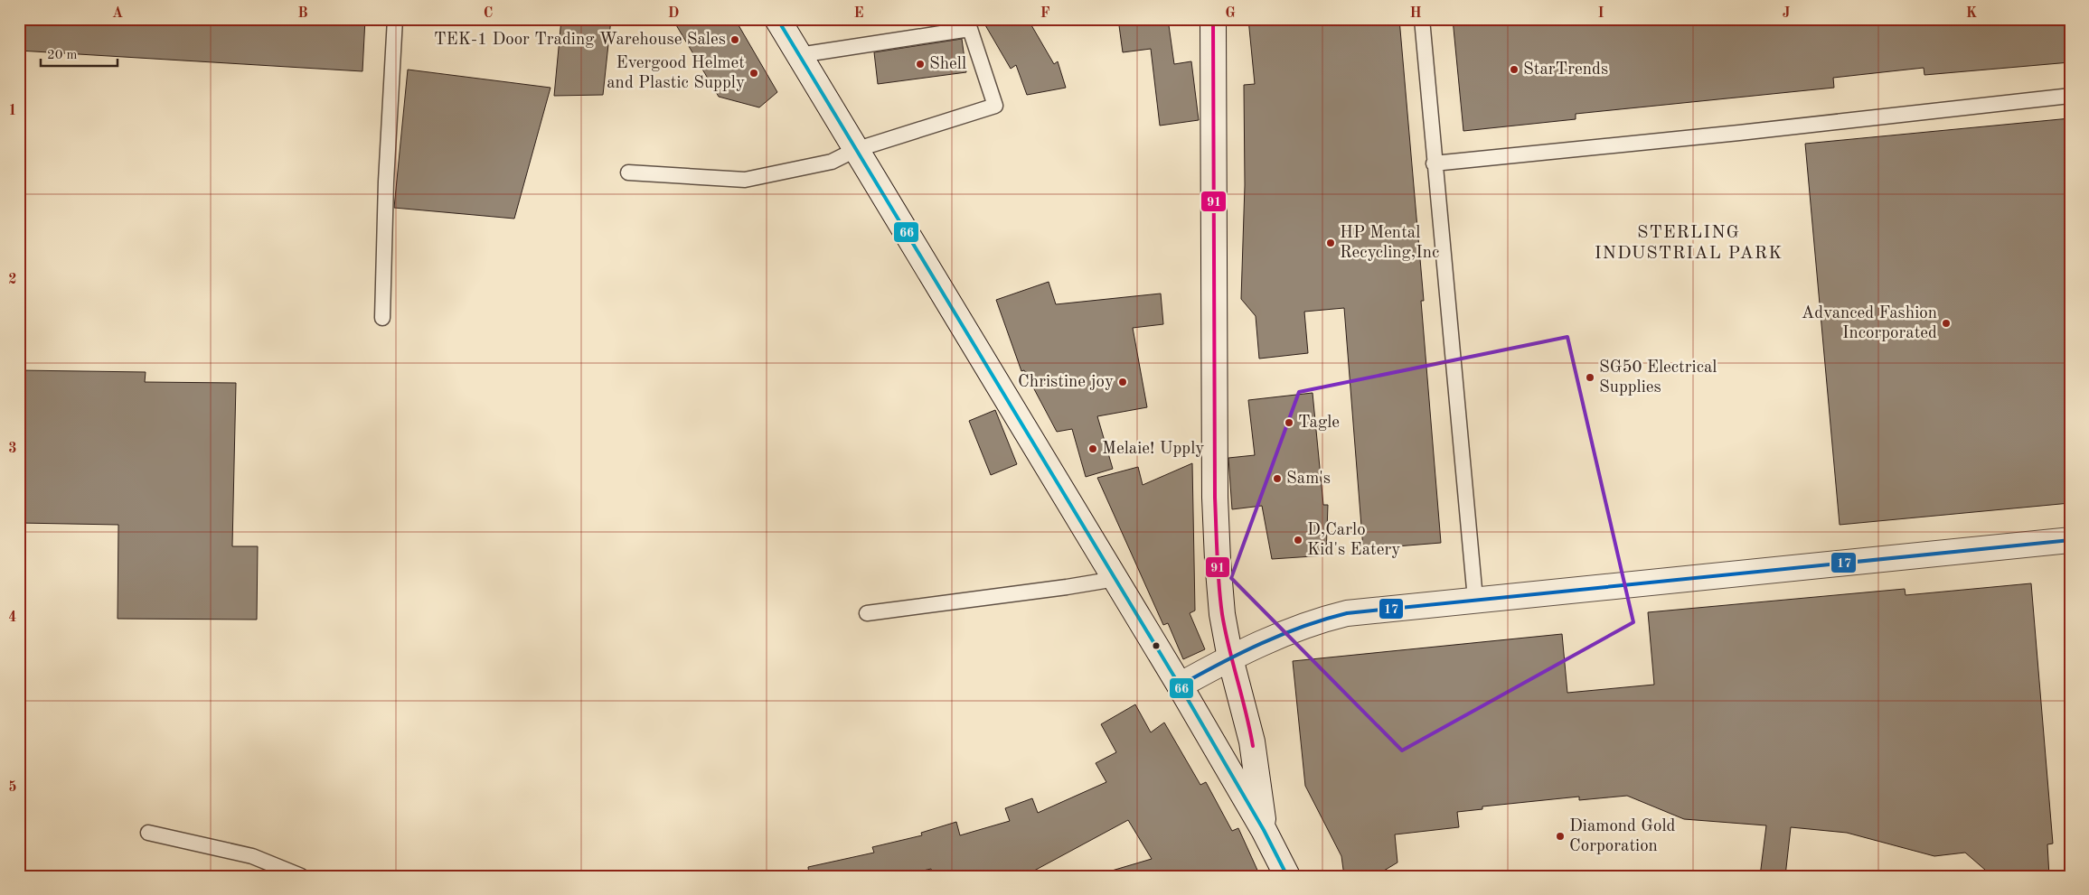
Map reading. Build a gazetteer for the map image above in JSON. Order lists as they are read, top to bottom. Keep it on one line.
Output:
{"districts":["STERLING INDUSTRIAL PARK"],"places":["TEK-1 Door Trading Warehouse Sales","Shell","StarTrends","Evergood Helmet and Plastic Supply","HP Mental Recycling,Inc","Advanced Fashion Incorporated","SG50 Electrical Supplies","Christine joy","Tagle","Melaie! Upply","Sam's","D,Carlo Kid's Eatery","Diamond Gold Corporation"],"lines":["transit line 66","transit line 91","transit line 17"],"scale_bar":"20 m","grid":{"columns":["A","B","C","D","E","F","G","H","I","J","K"],"rows":["1","2","3","4","5"]}}
